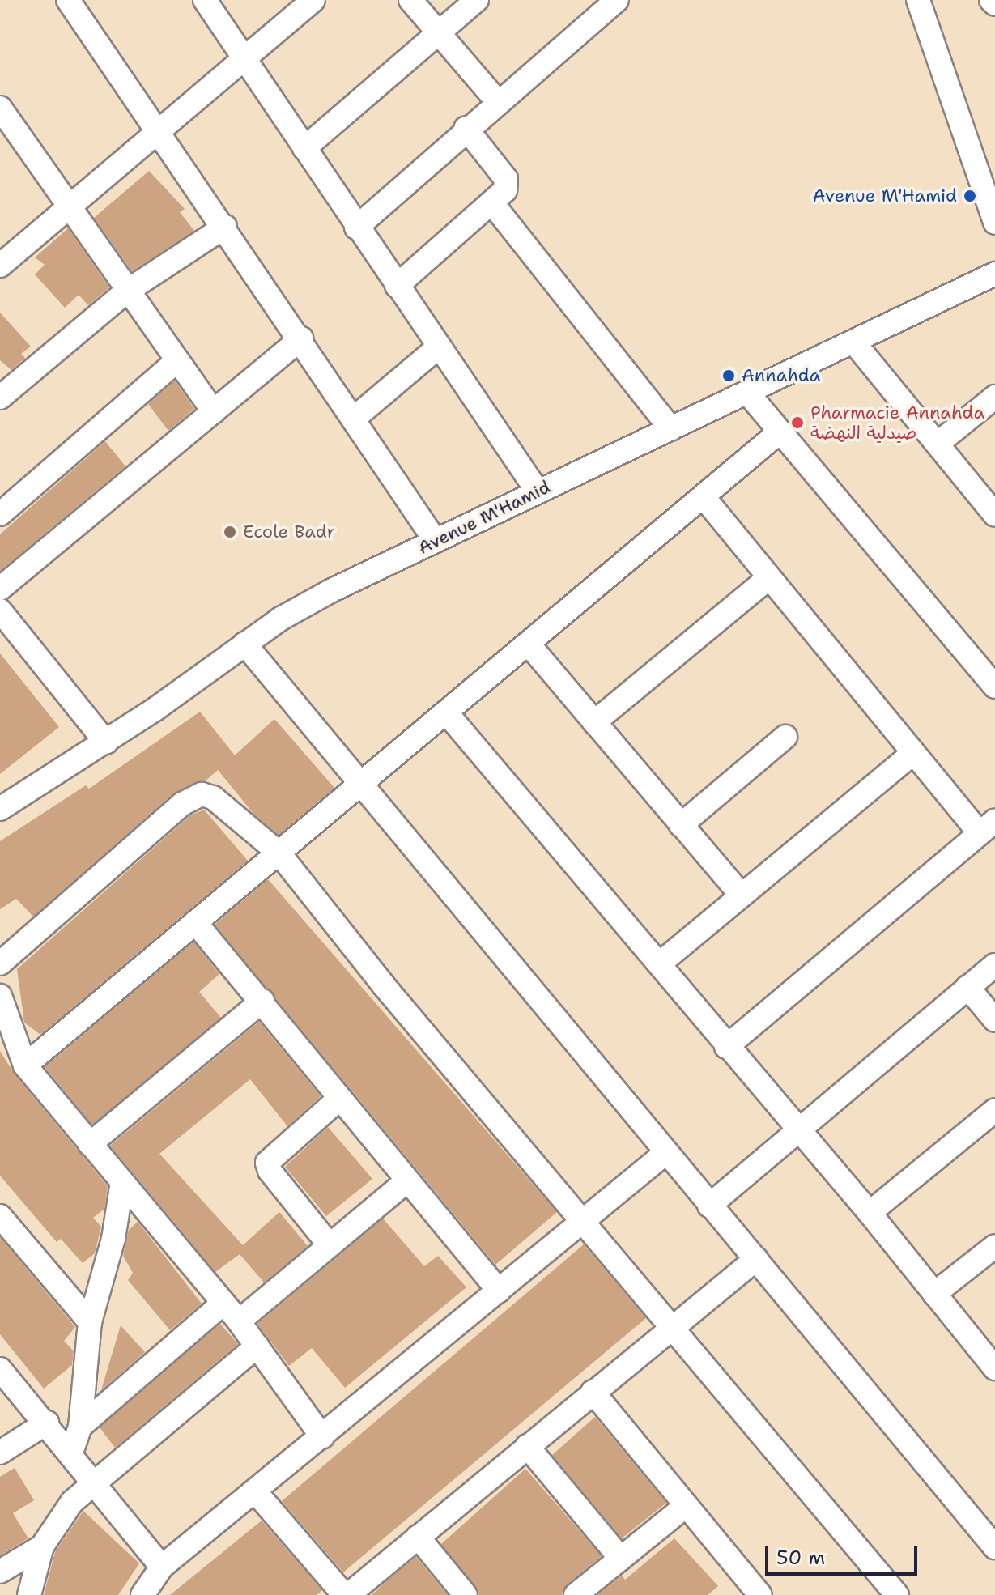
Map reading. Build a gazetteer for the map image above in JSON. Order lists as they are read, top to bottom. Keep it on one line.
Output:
{"streets":{"street":["Avenue M'Hamid"]},"places":["Avenue M'Hamid","Annahda","Pharmacie Annahda صيدلية النهضة","Ecole Badr"],"scale_bar":"50 m"}
